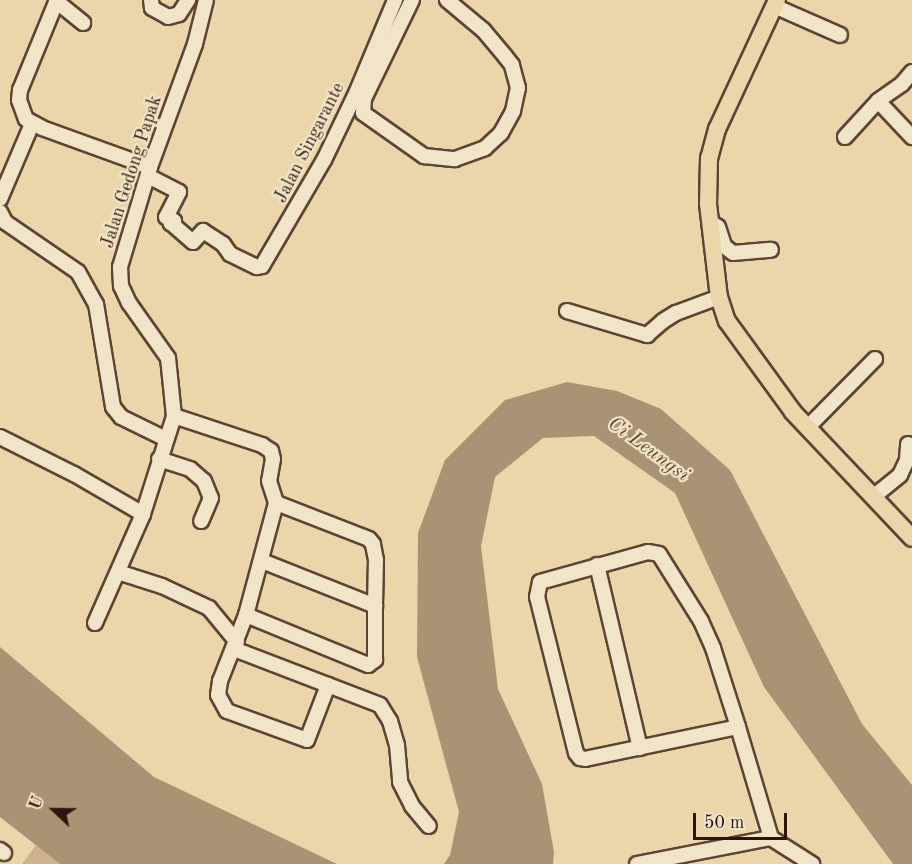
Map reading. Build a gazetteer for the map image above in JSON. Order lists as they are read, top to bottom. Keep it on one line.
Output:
{"streets":{"street":["Jalan Singarante","Jalan Gedong Papak"]},"crossings":[["Jalan Singarante","Jalan Gedong Papak"]],"water":["Ci Leungsi"],"scale_bar":"50 m","north":"left"}
